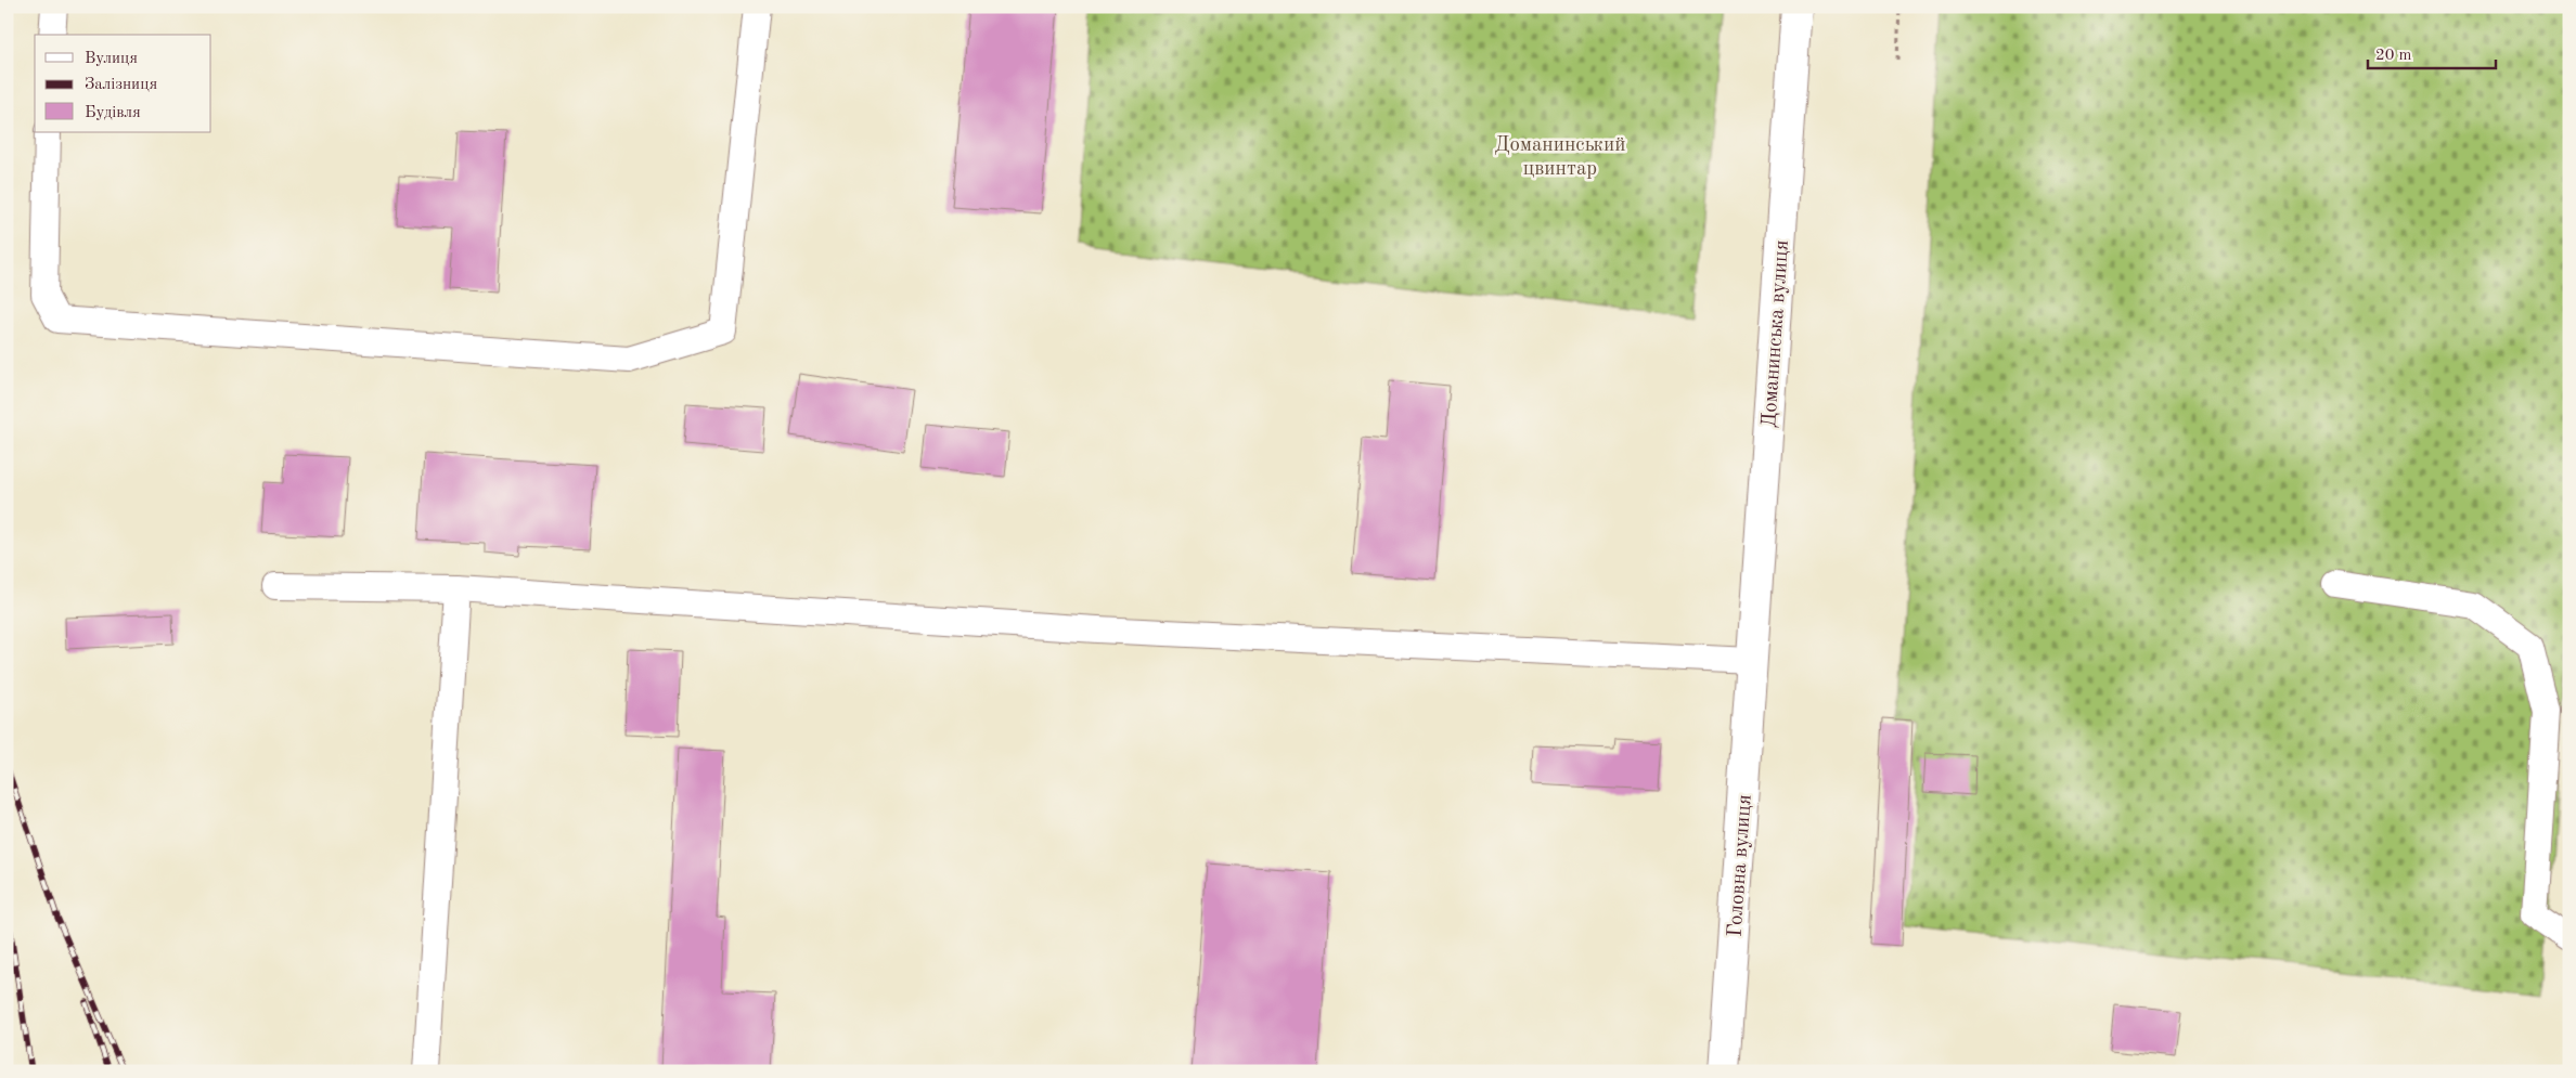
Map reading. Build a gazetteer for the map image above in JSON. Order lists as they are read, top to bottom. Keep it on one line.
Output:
{"streets":{"main road":["Доманинська вулиця","Головна вулиця"]},"crossings":[["Доманинська вулиця","Головна вулиця"]],"parks":["Доманинський цвинтар"],"legend":["Вулиця","Залізниця","Будівля"],"scale_bar":"20 m"}
